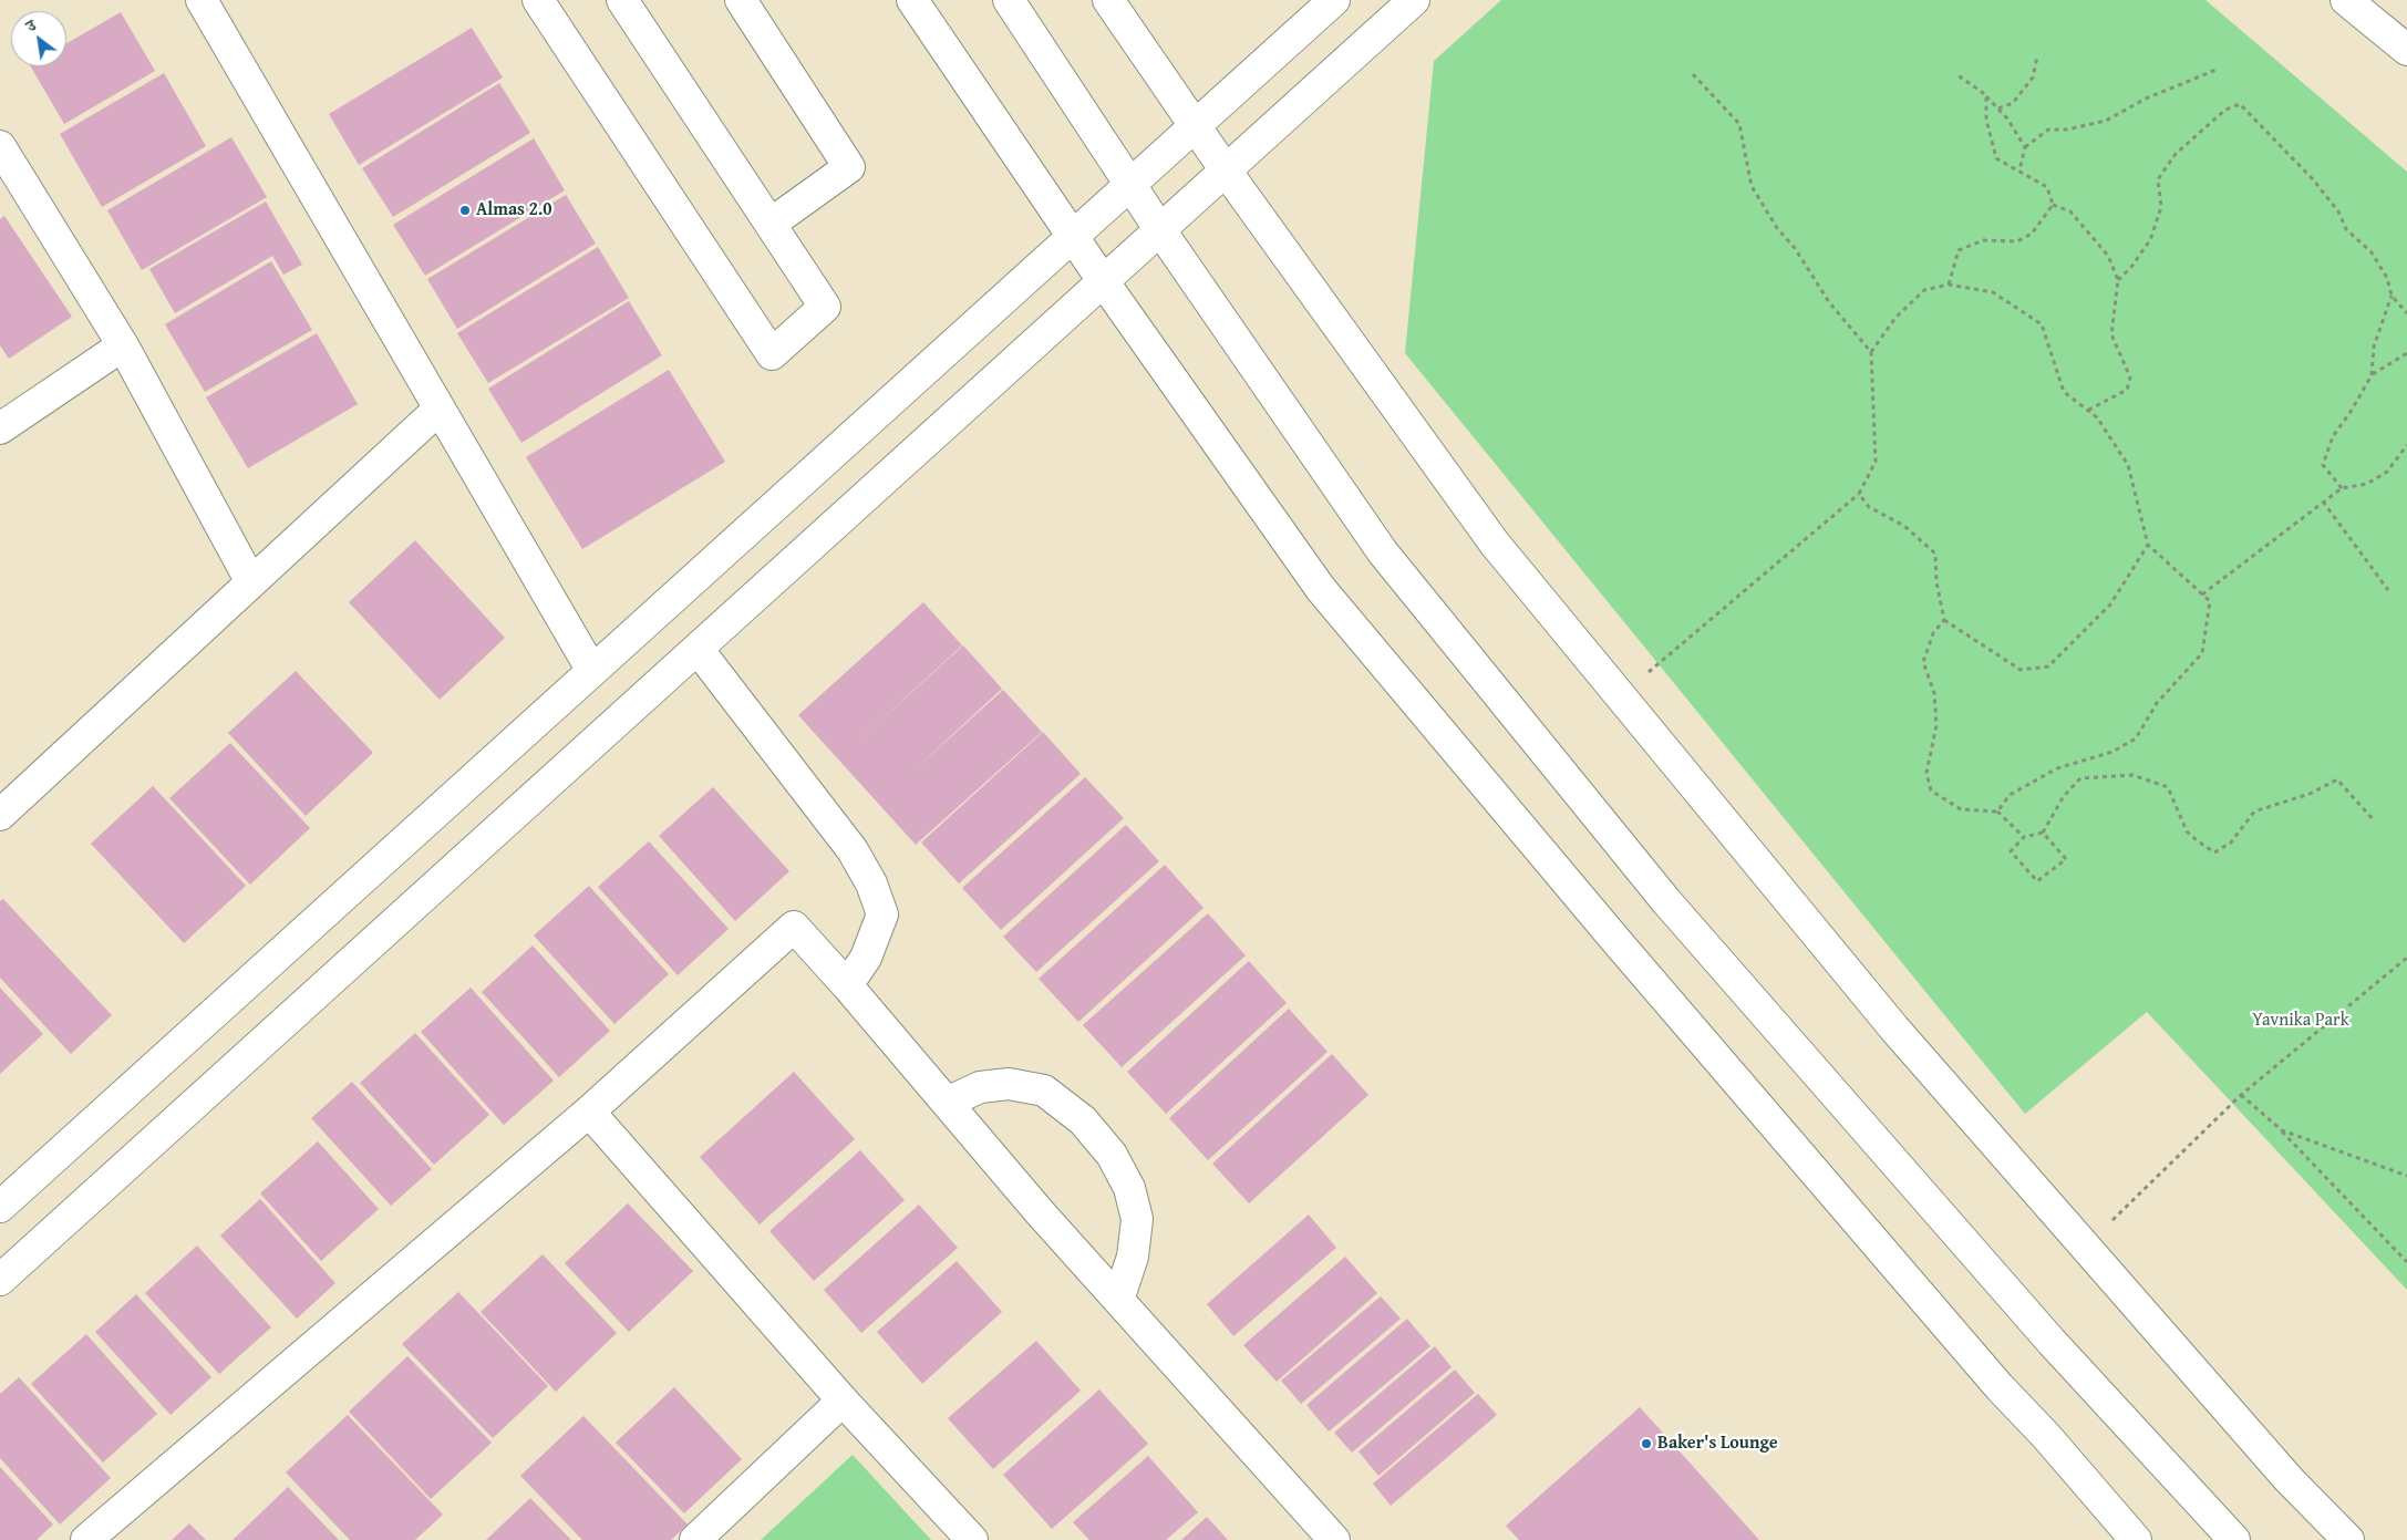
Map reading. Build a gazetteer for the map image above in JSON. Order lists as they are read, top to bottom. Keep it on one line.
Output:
{"parks":["Yavnika Park"],"places":["Almas 2.0","Baker's Lounge"],"north":"top left"}
